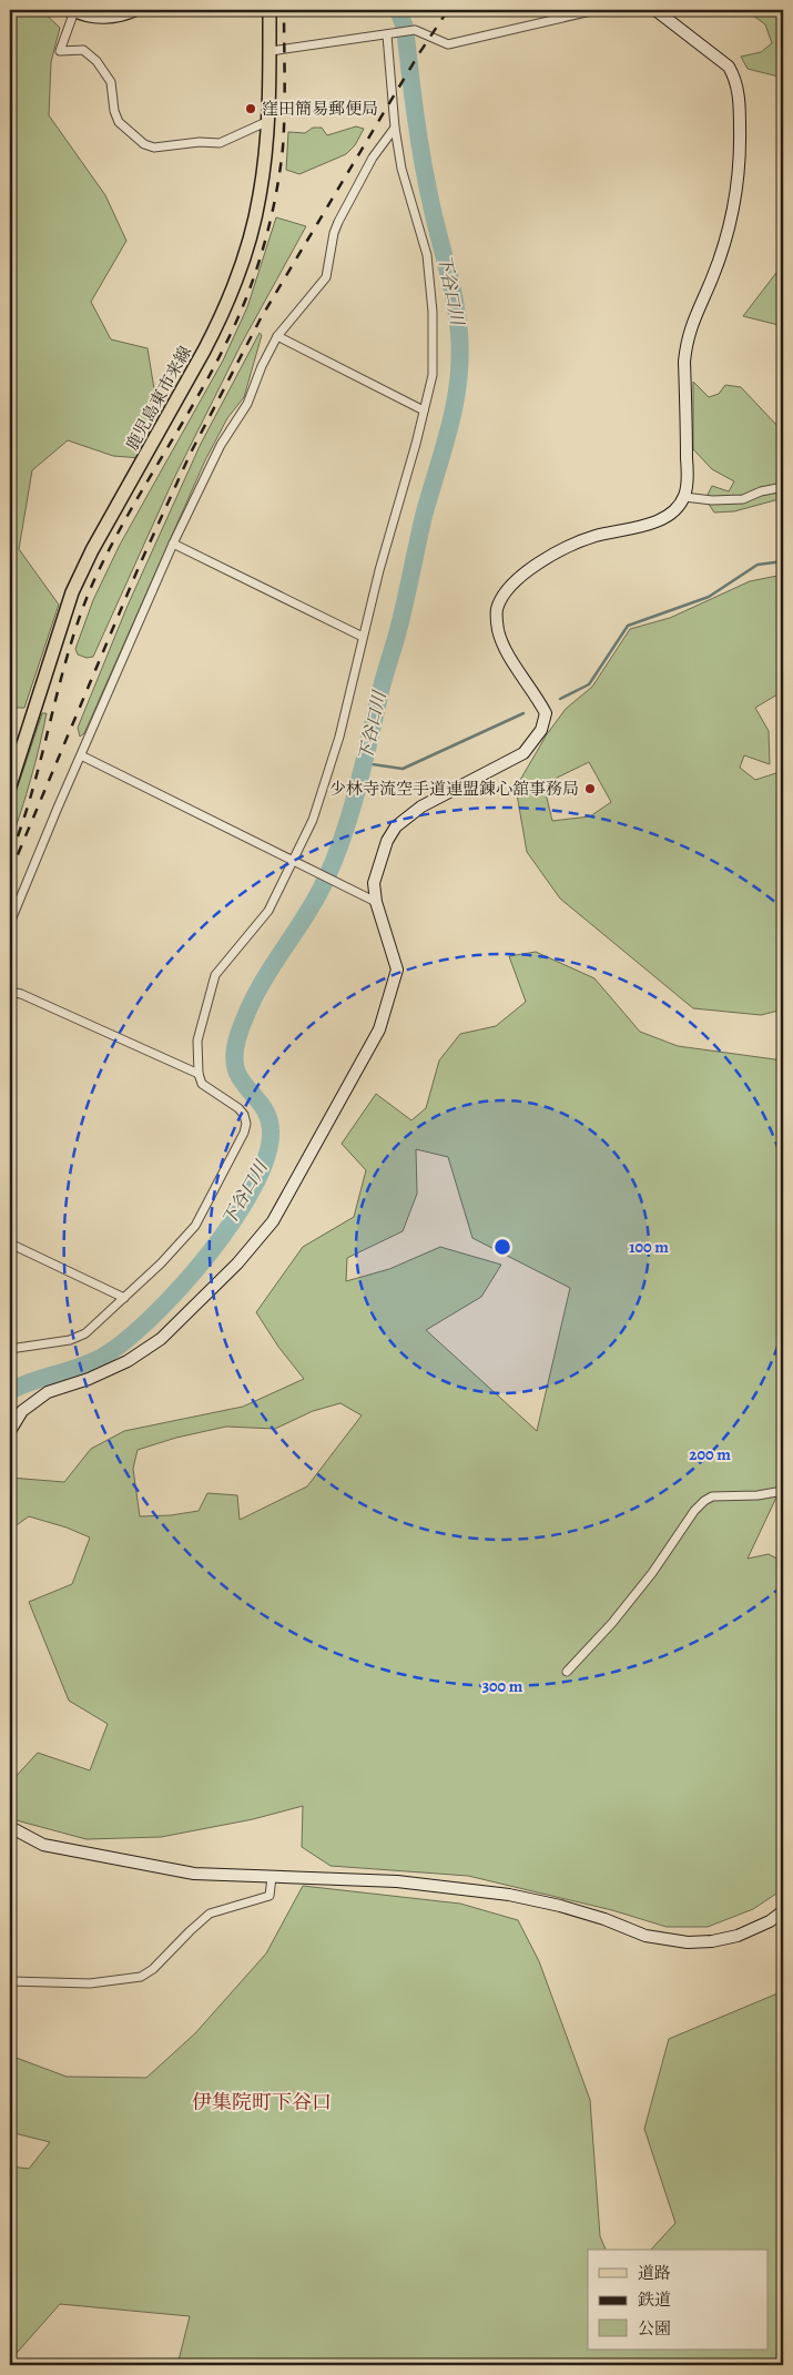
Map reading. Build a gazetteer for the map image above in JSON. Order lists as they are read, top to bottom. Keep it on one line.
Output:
{"streets":{"main road":["鹿児島東市来線"]},"districts":["伊集院町下谷口"],"water":["下谷口川"],"places":["窪田簡易郵便局","少林寺流空手道連盟錬心舘事務局"],"legend":["道路","鉄道","公園"],"rings":["100 m","200 m","300 m"]}
